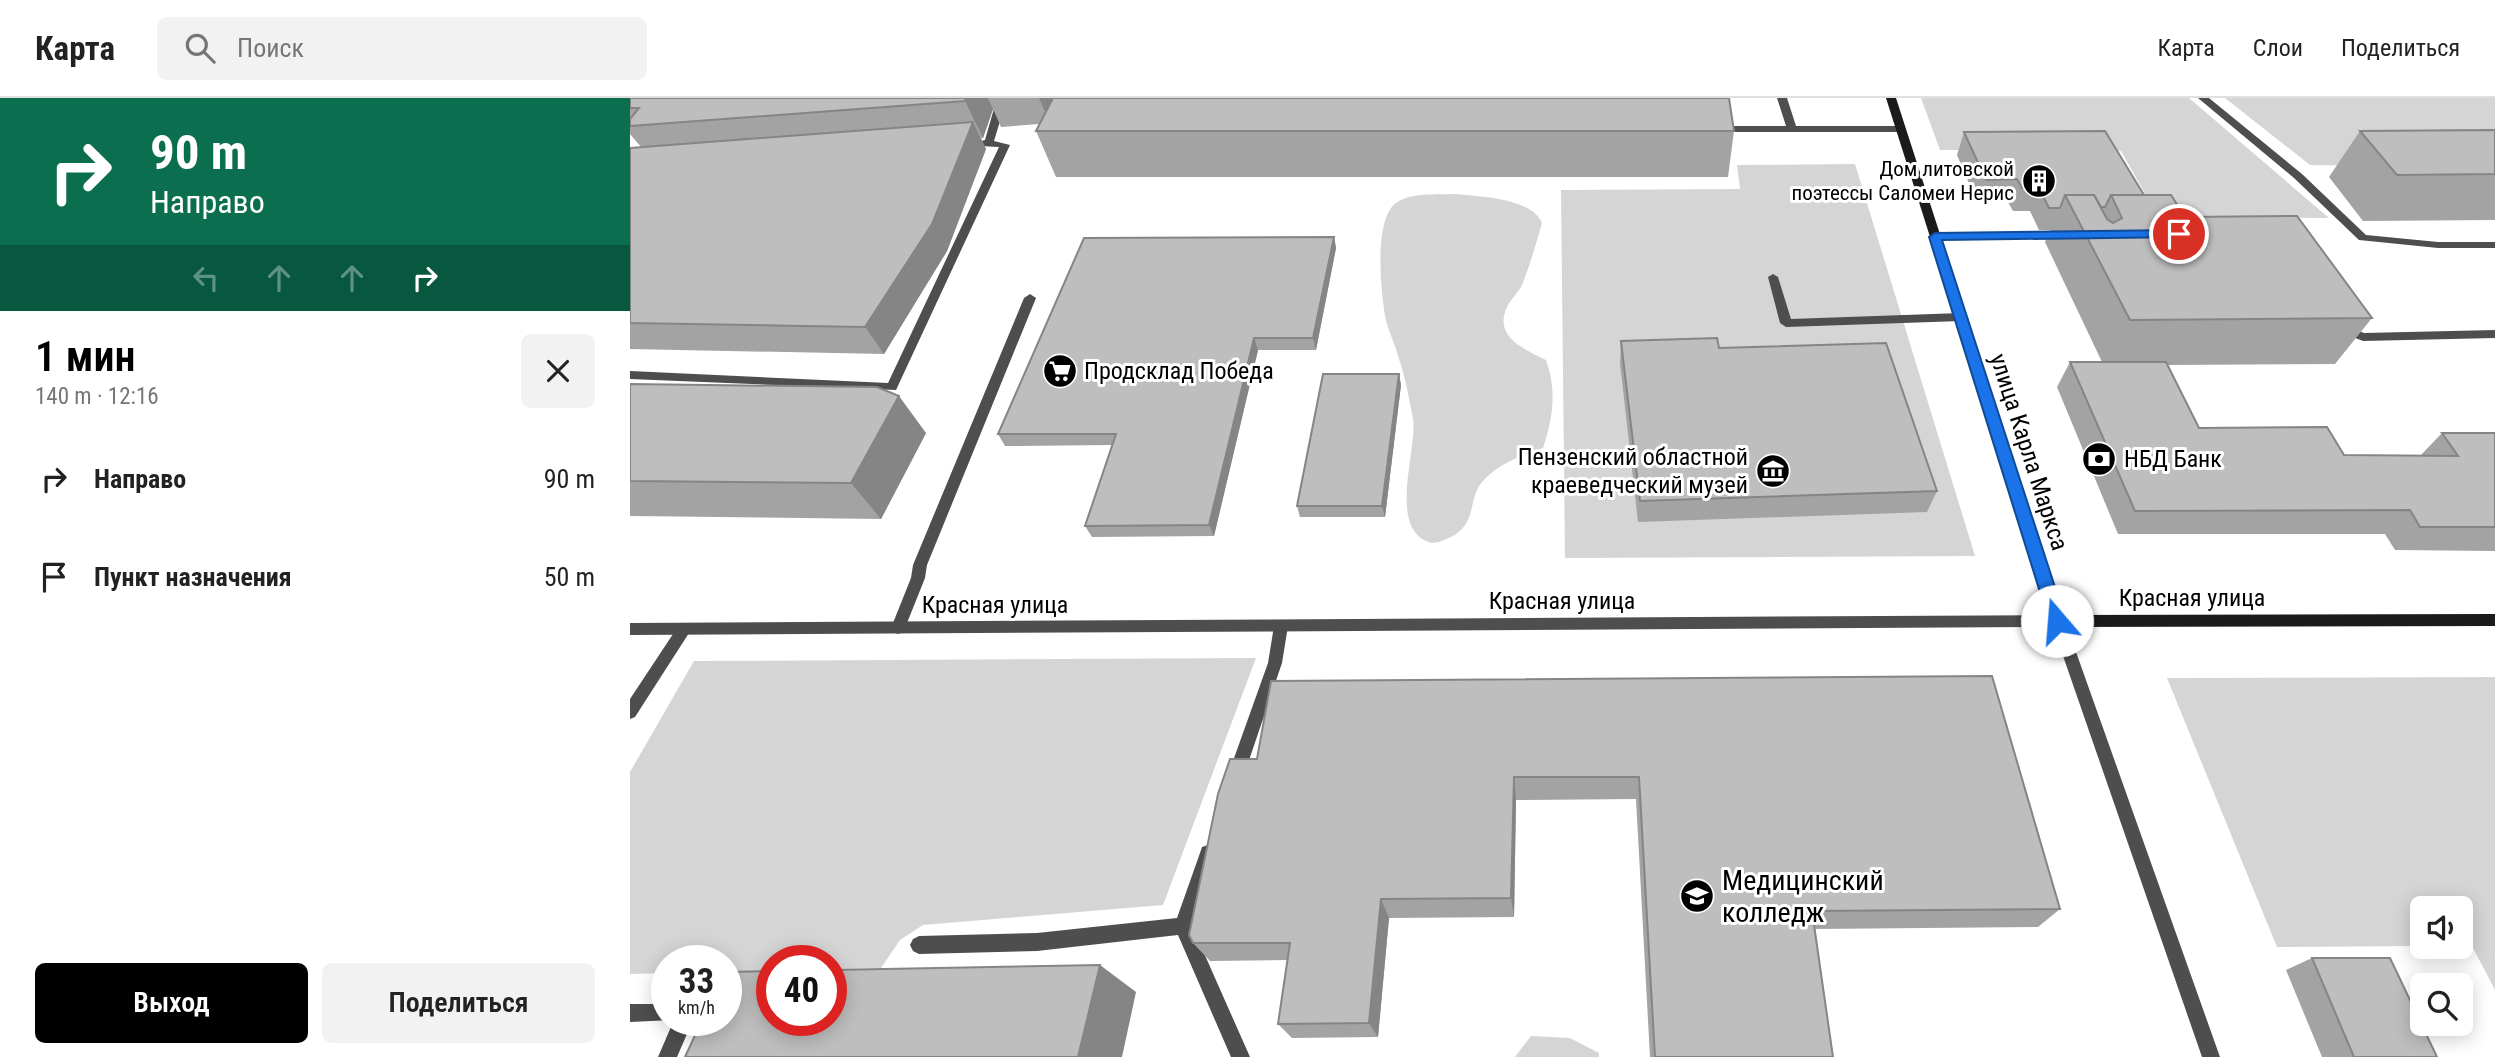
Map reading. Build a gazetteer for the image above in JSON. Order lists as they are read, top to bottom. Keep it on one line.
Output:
{"streets":{"street":["улица Карла Маркса","Красная улица"]},"crossings":[["улица Карла Маркса","Красная улица"]],"places":{"building":["Дом литовской поэтессы Саломеи Нерис"],"supermarket":["Продсклад Победа"],"bank":["НБД Банк"],"museum":["Пензенский областной краеведческий музей"],"school or university":["Медицинский колледж"]},"page":{"header":"Карта","search":"Поиск","nav":["Карта","Слои","Поделиться"],"turn":["90 m","Направо"],"heading":["1 мин","140 m · 12:16"],"list":[{"name":"Направо","value":"90 m"},{"name":"Пункт назначения","value":"50 m"}],"speed":"33 km/h","limit":"40","buttons":["Выход","Поделиться"]}}
